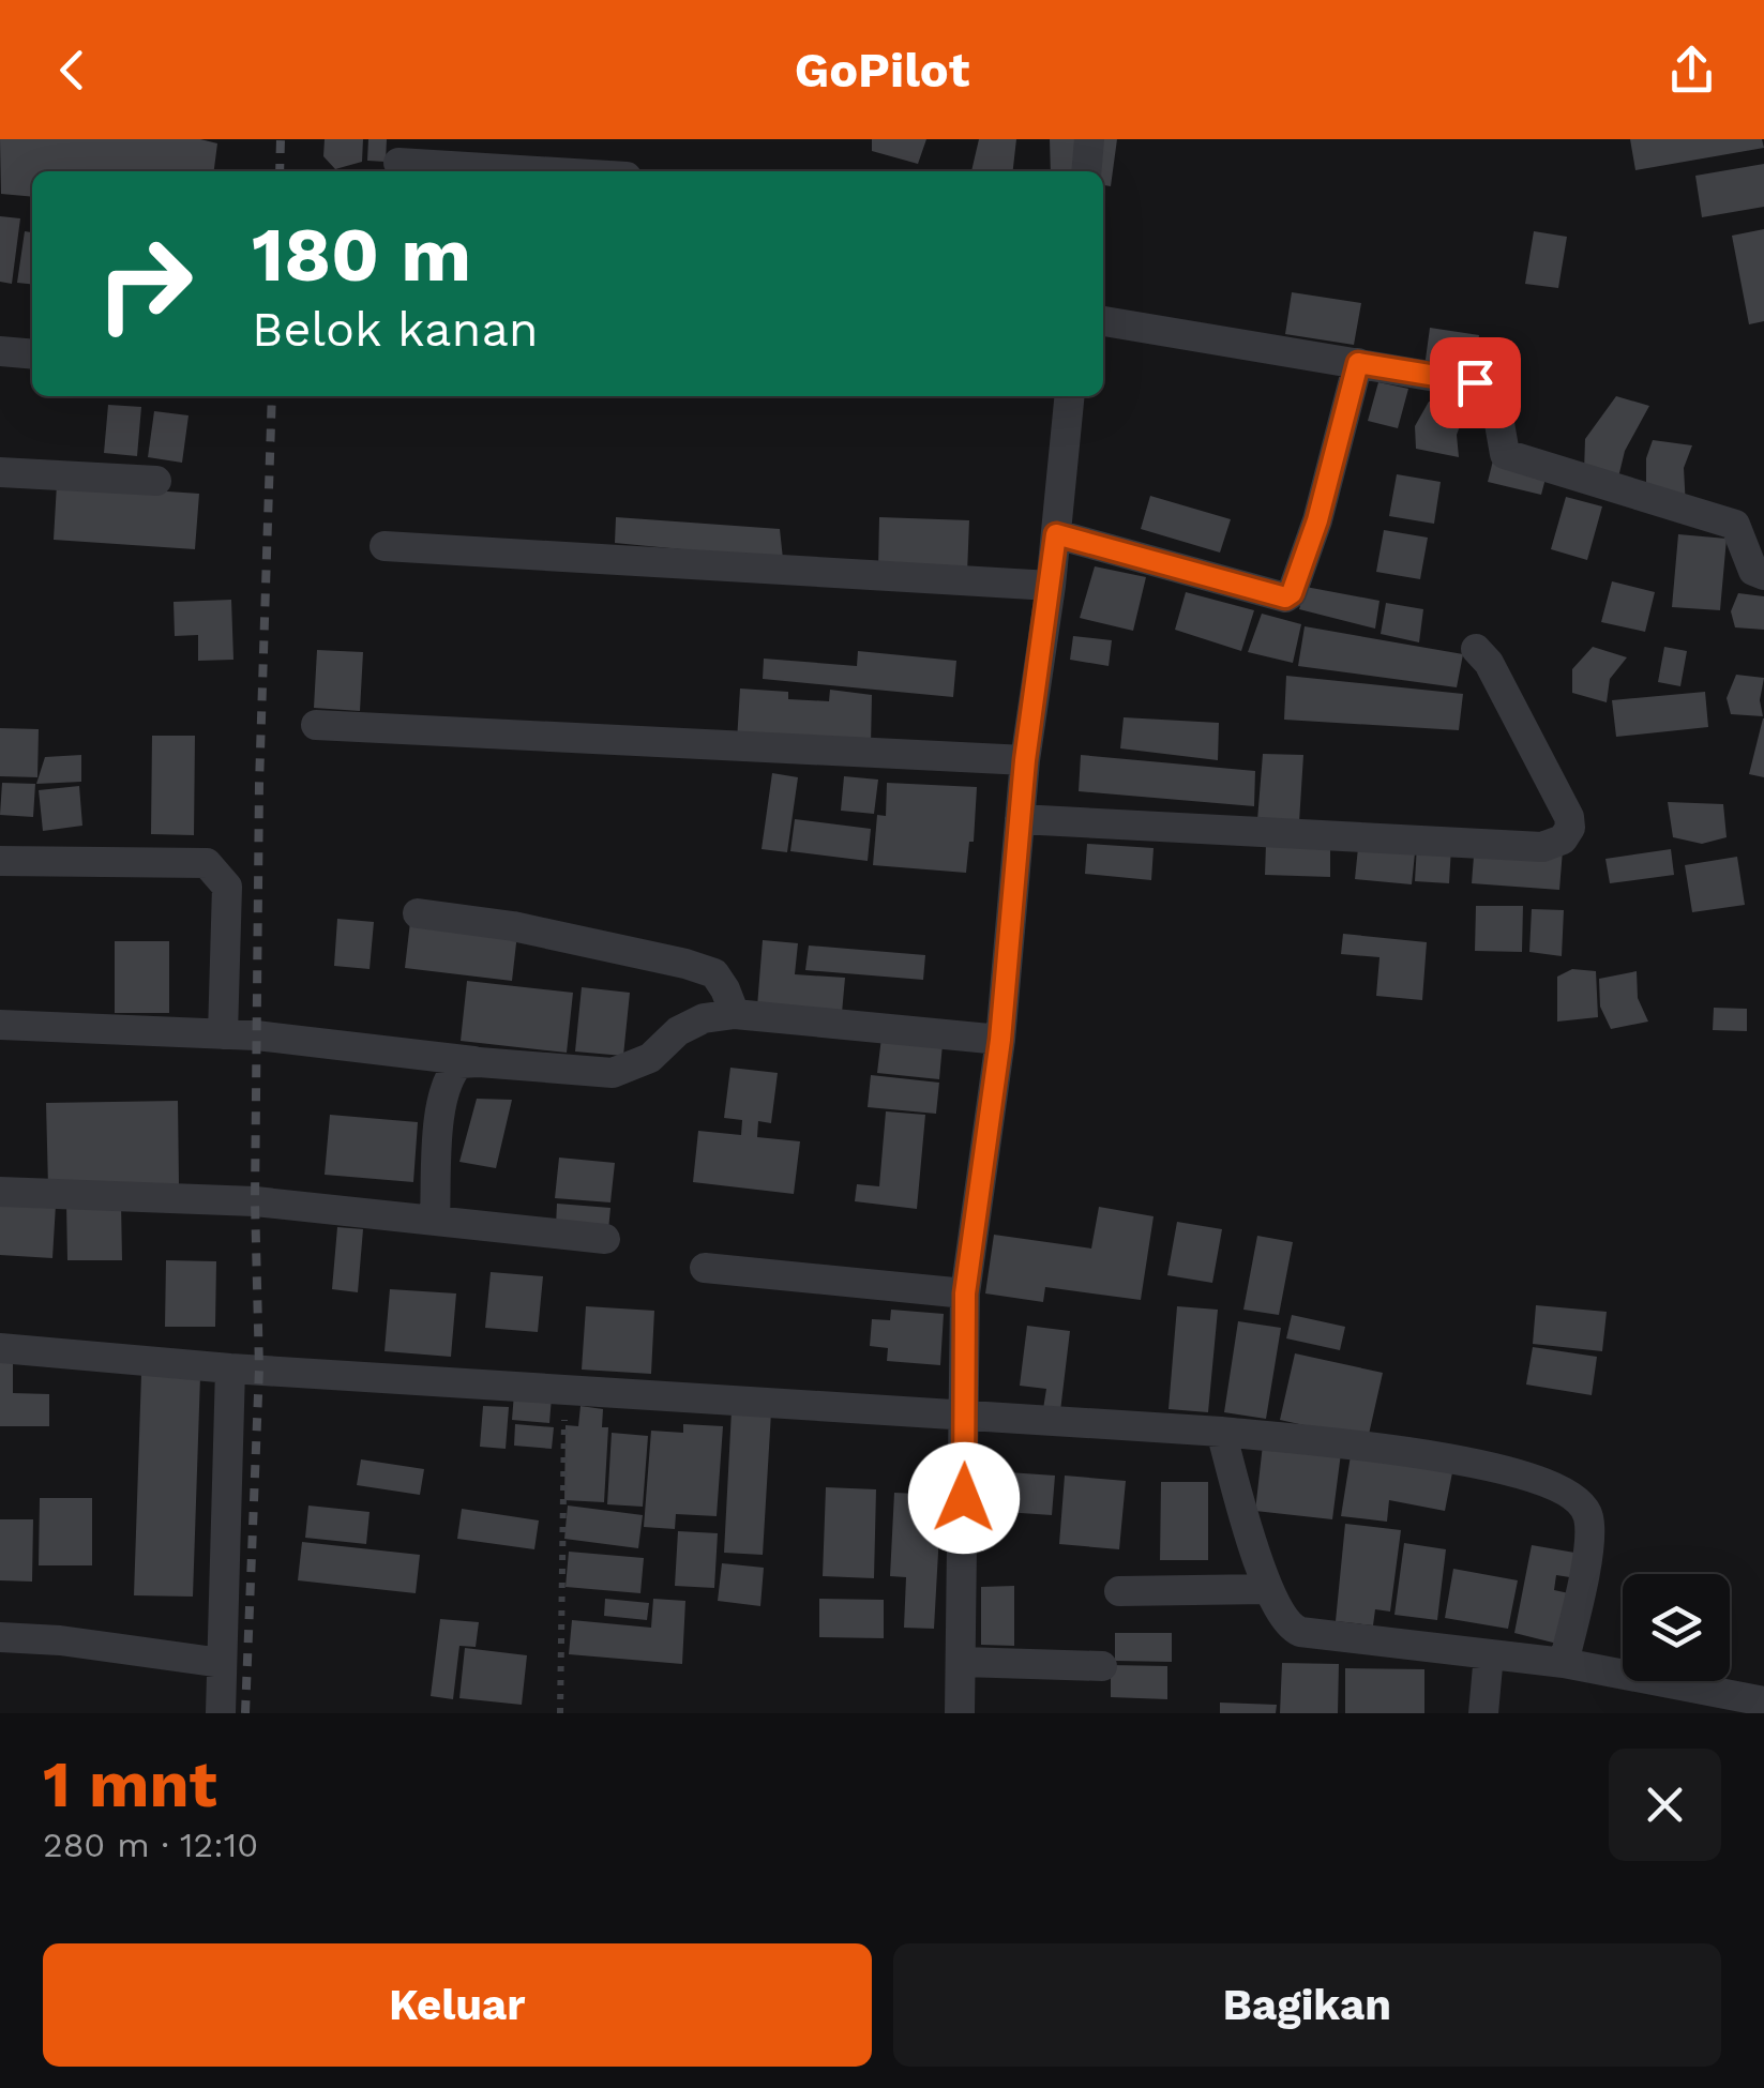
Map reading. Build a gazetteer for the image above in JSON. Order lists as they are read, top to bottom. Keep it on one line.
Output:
{"page":{"header":"GoPilot","turn":["180 m","Belok kanan"],"heading":["1 mnt","280 m · 12:10"],"buttons":["Keluar","Bagikan"]}}
